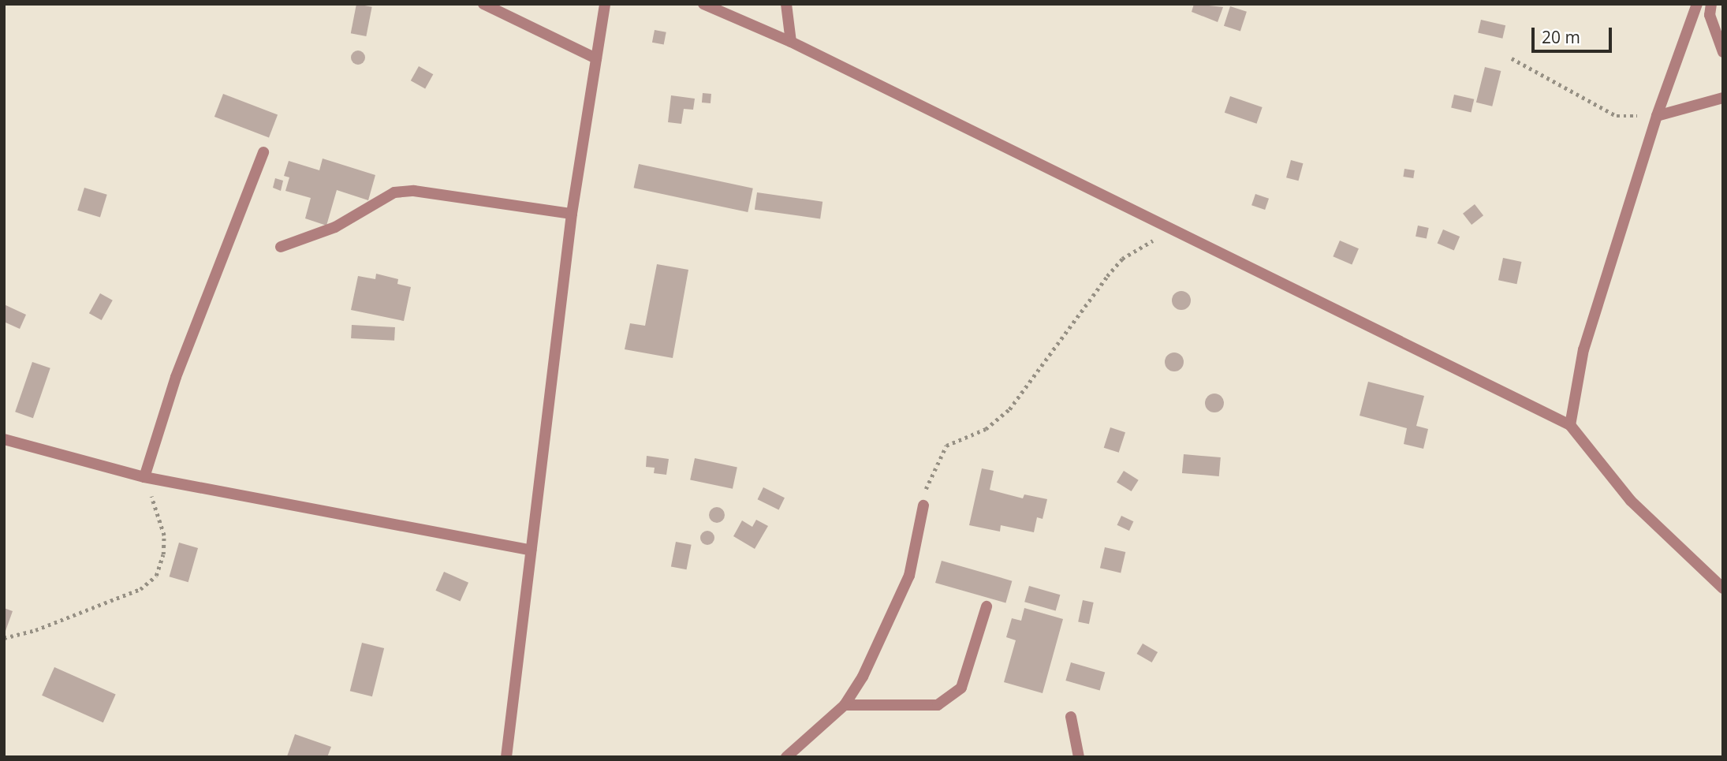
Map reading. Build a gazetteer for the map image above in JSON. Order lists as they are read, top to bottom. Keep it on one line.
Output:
{"scale_bar":"20 m"}
